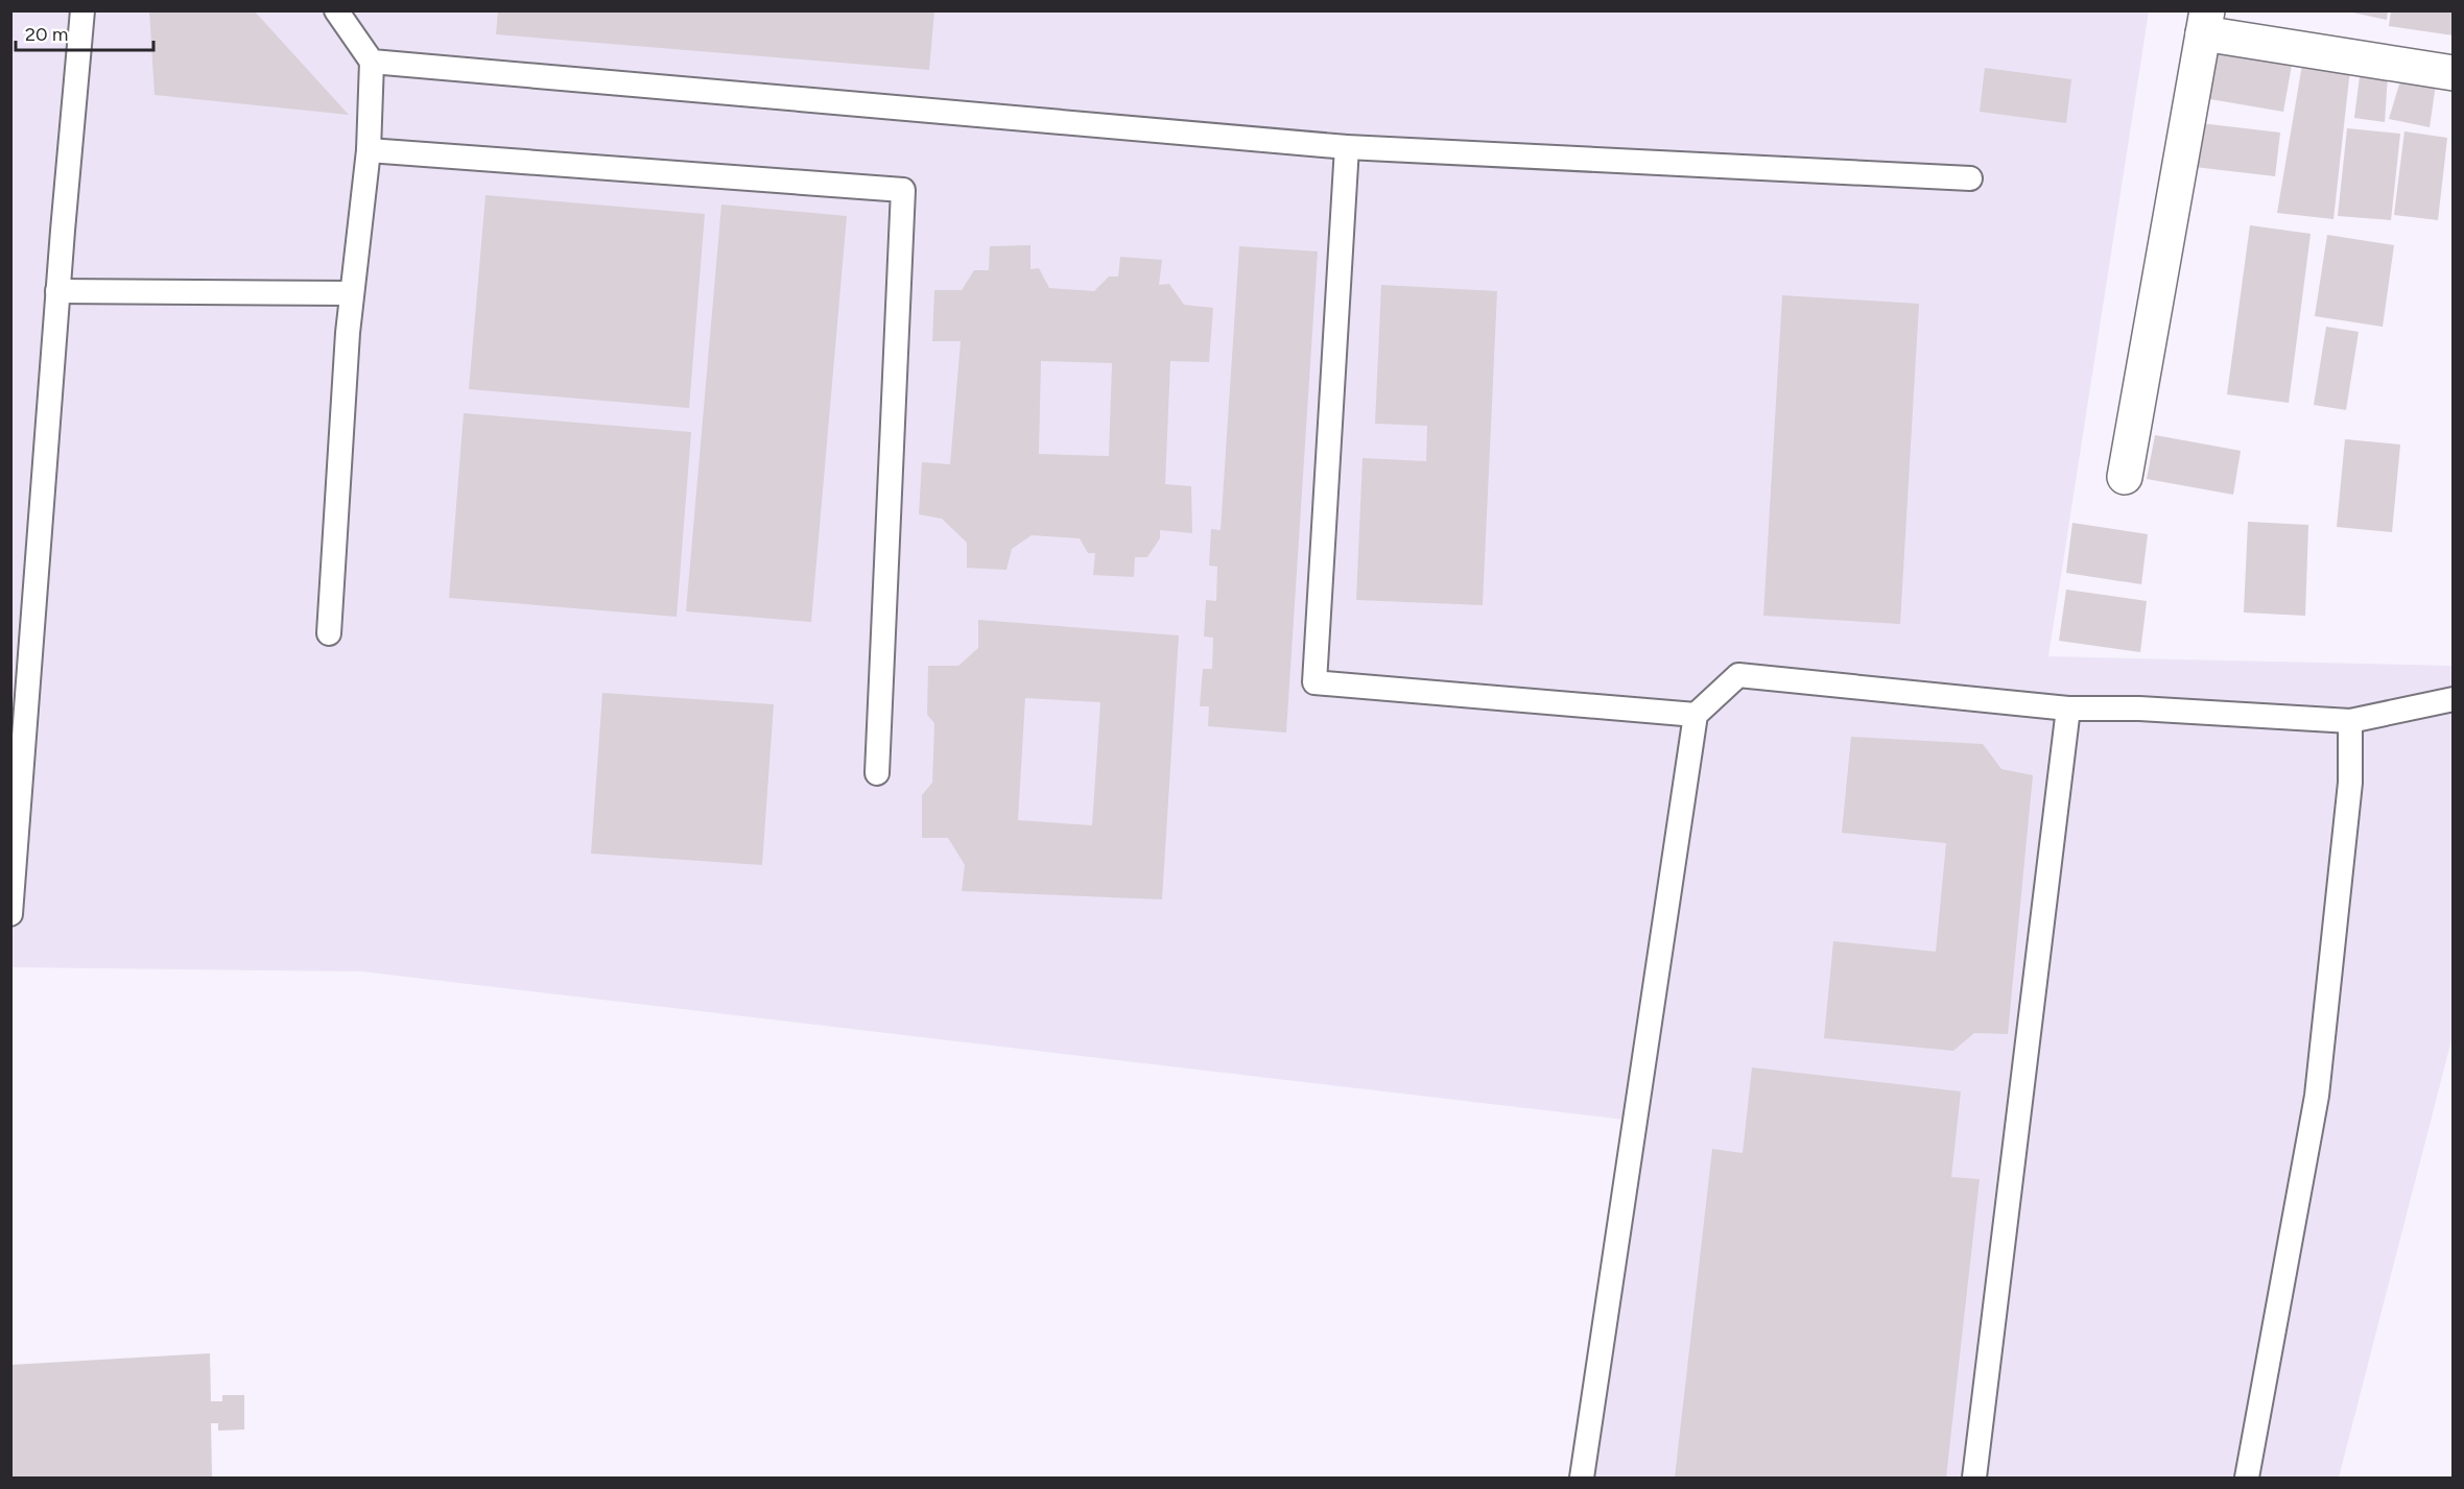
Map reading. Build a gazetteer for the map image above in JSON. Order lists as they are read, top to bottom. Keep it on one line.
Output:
{"scale_bar":"20 m"}
